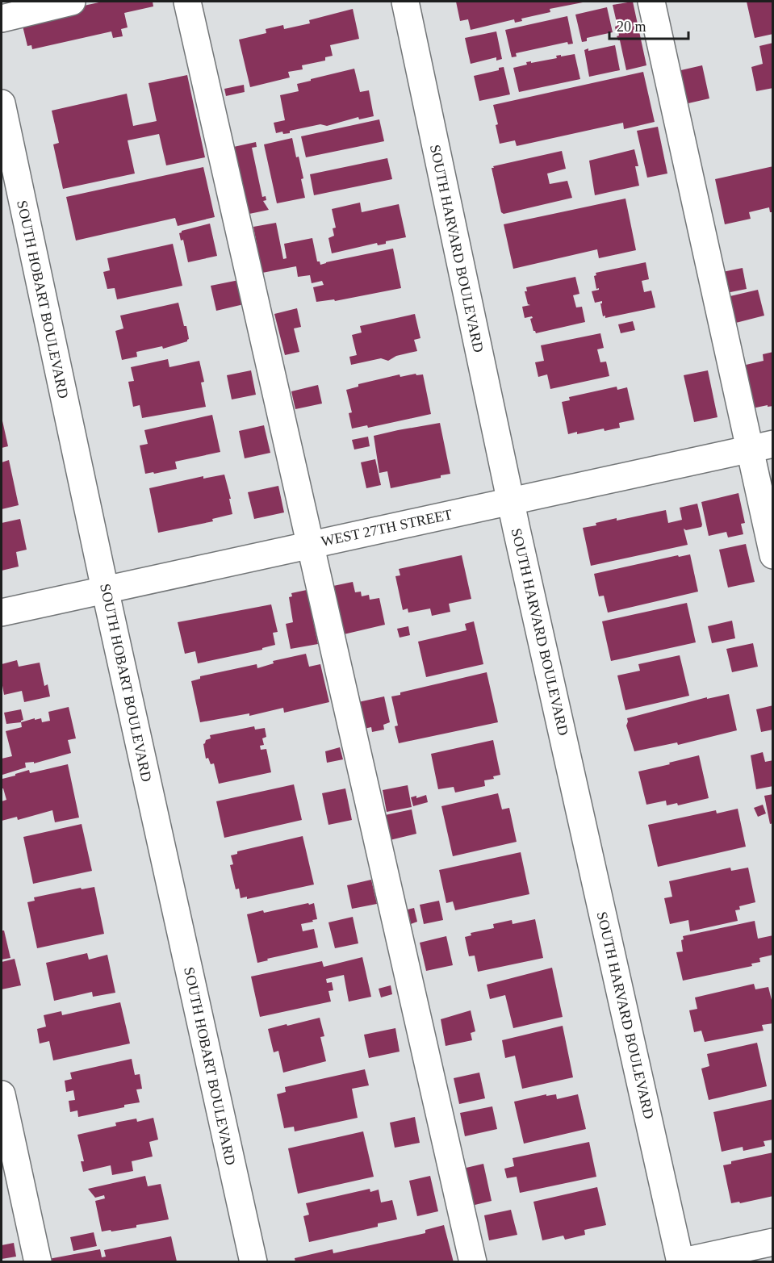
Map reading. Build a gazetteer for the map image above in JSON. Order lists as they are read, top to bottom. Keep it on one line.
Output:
{"streets":{"street":["SOUTH HARVARD BOULEVARD","SOUTH HOBART BOULEVARD","WEST 27TH STREET"]},"crossings":[["SOUTH HARVARD BOULEVARD","WEST 27TH STREET"],["SOUTH HOBART BOULEVARD","WEST 27TH STREET"]],"scale_bar":"20 m"}
